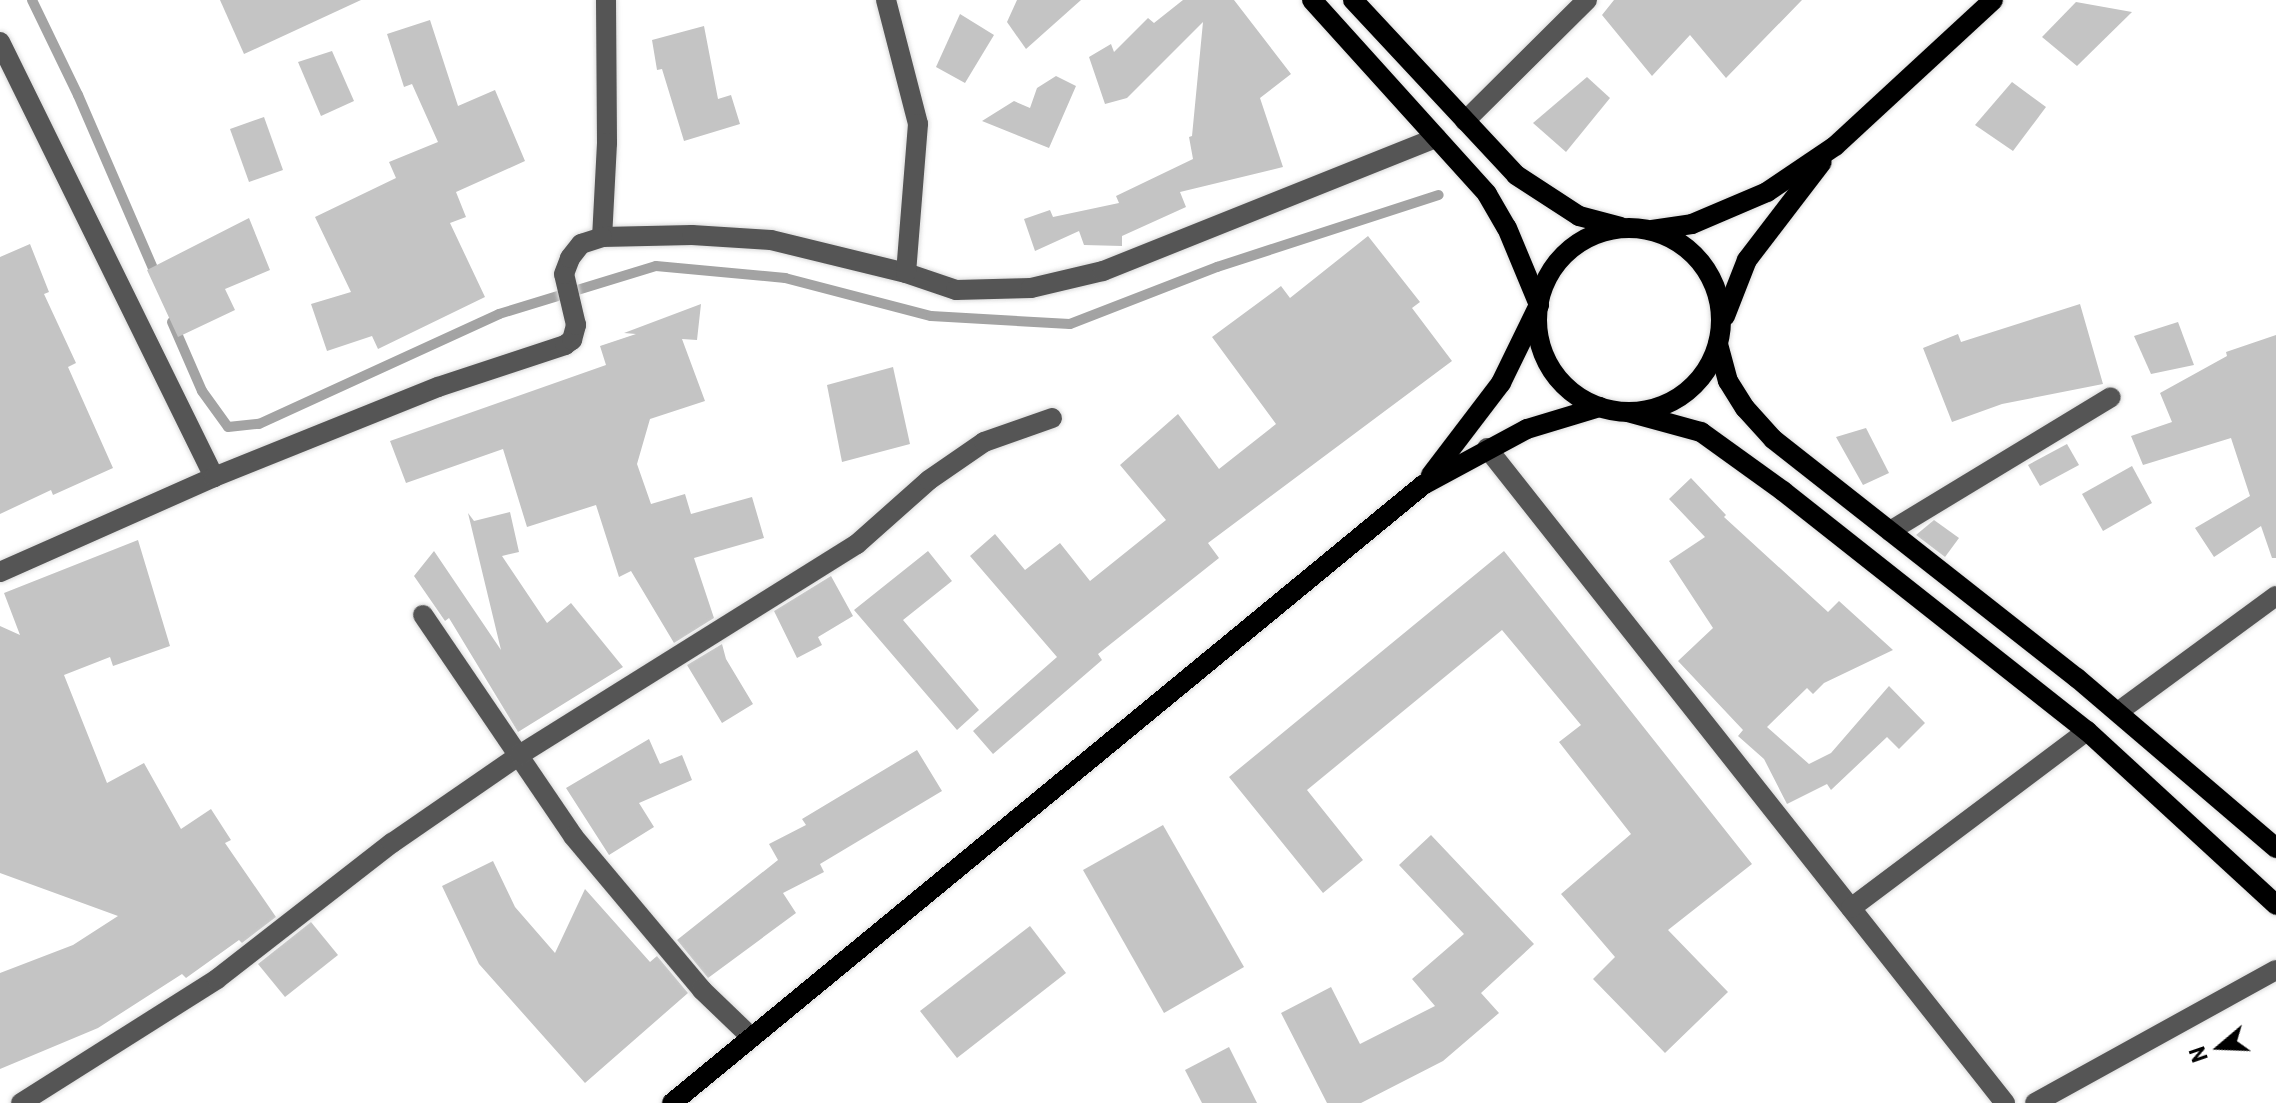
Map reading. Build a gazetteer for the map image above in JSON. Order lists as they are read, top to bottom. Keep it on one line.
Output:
{"north":"left"}
